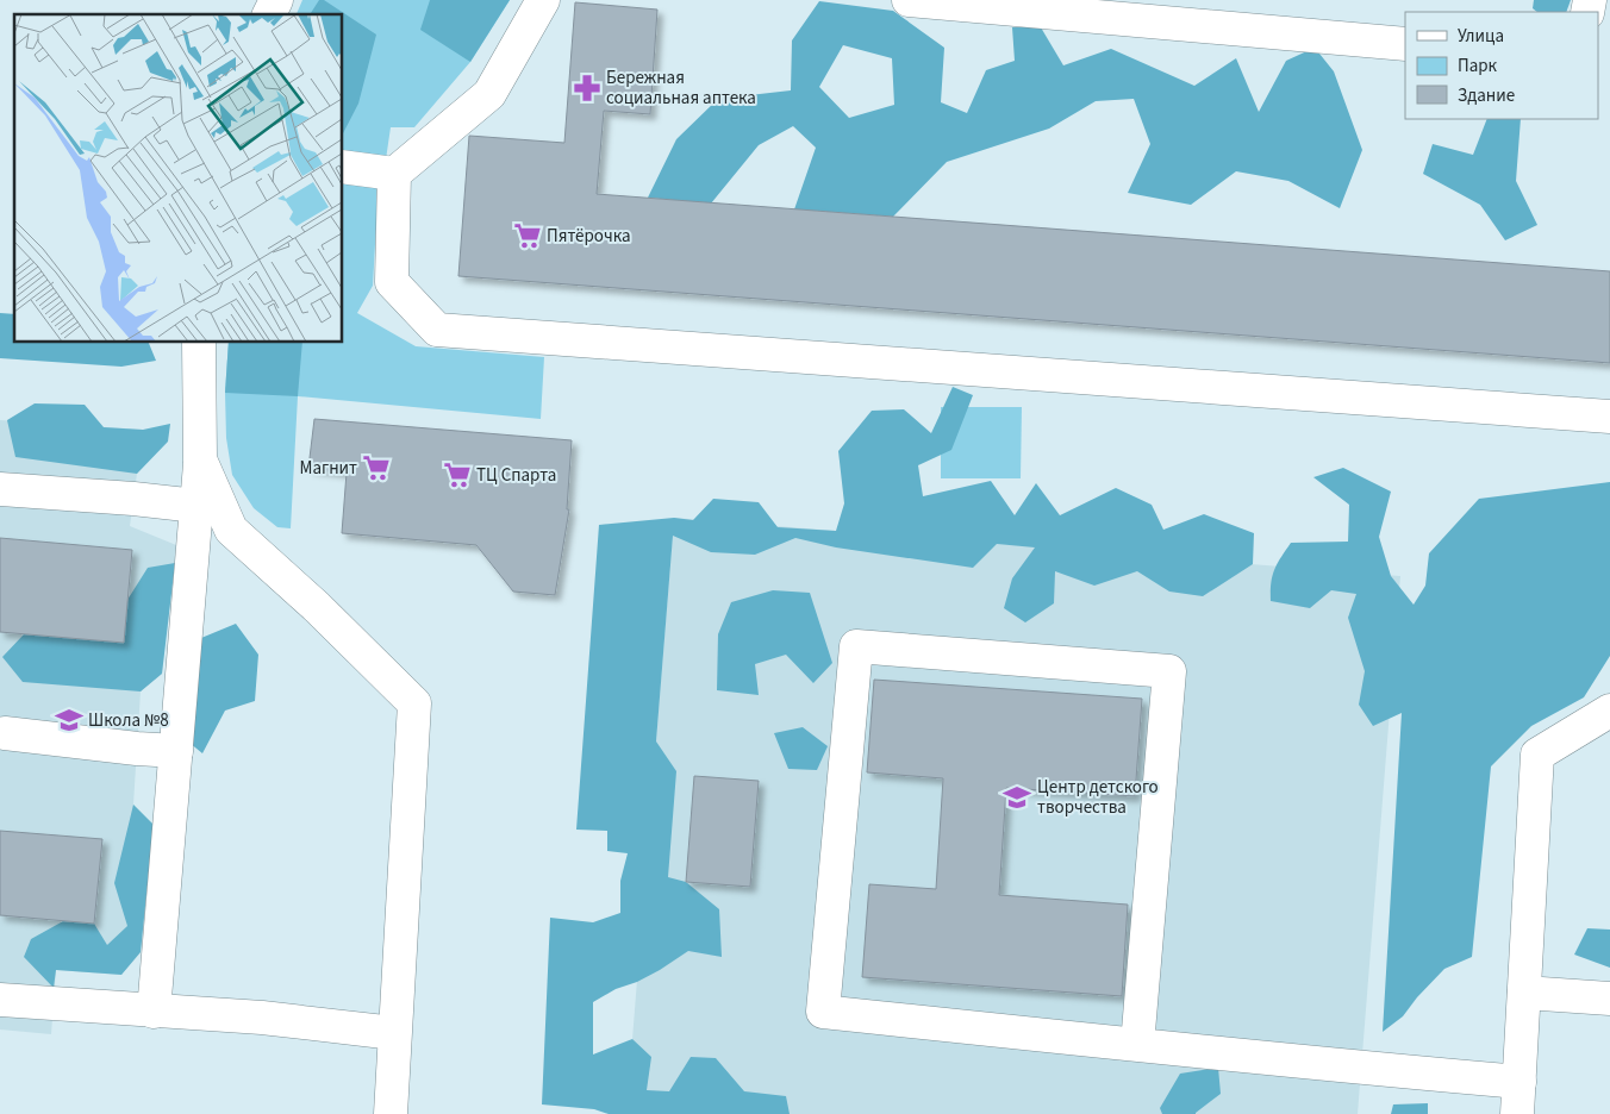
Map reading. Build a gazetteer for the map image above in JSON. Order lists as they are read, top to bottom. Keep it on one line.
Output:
{"places":{"pharmacy":["Бережная социальная аптека"],"supermarket":["Пятёрочка","Магнит","ТЦ Спарта"],"school or university":["Школа №8","Центр детского творчества"]},"legend":["Улица","Парк","Здание"]}
